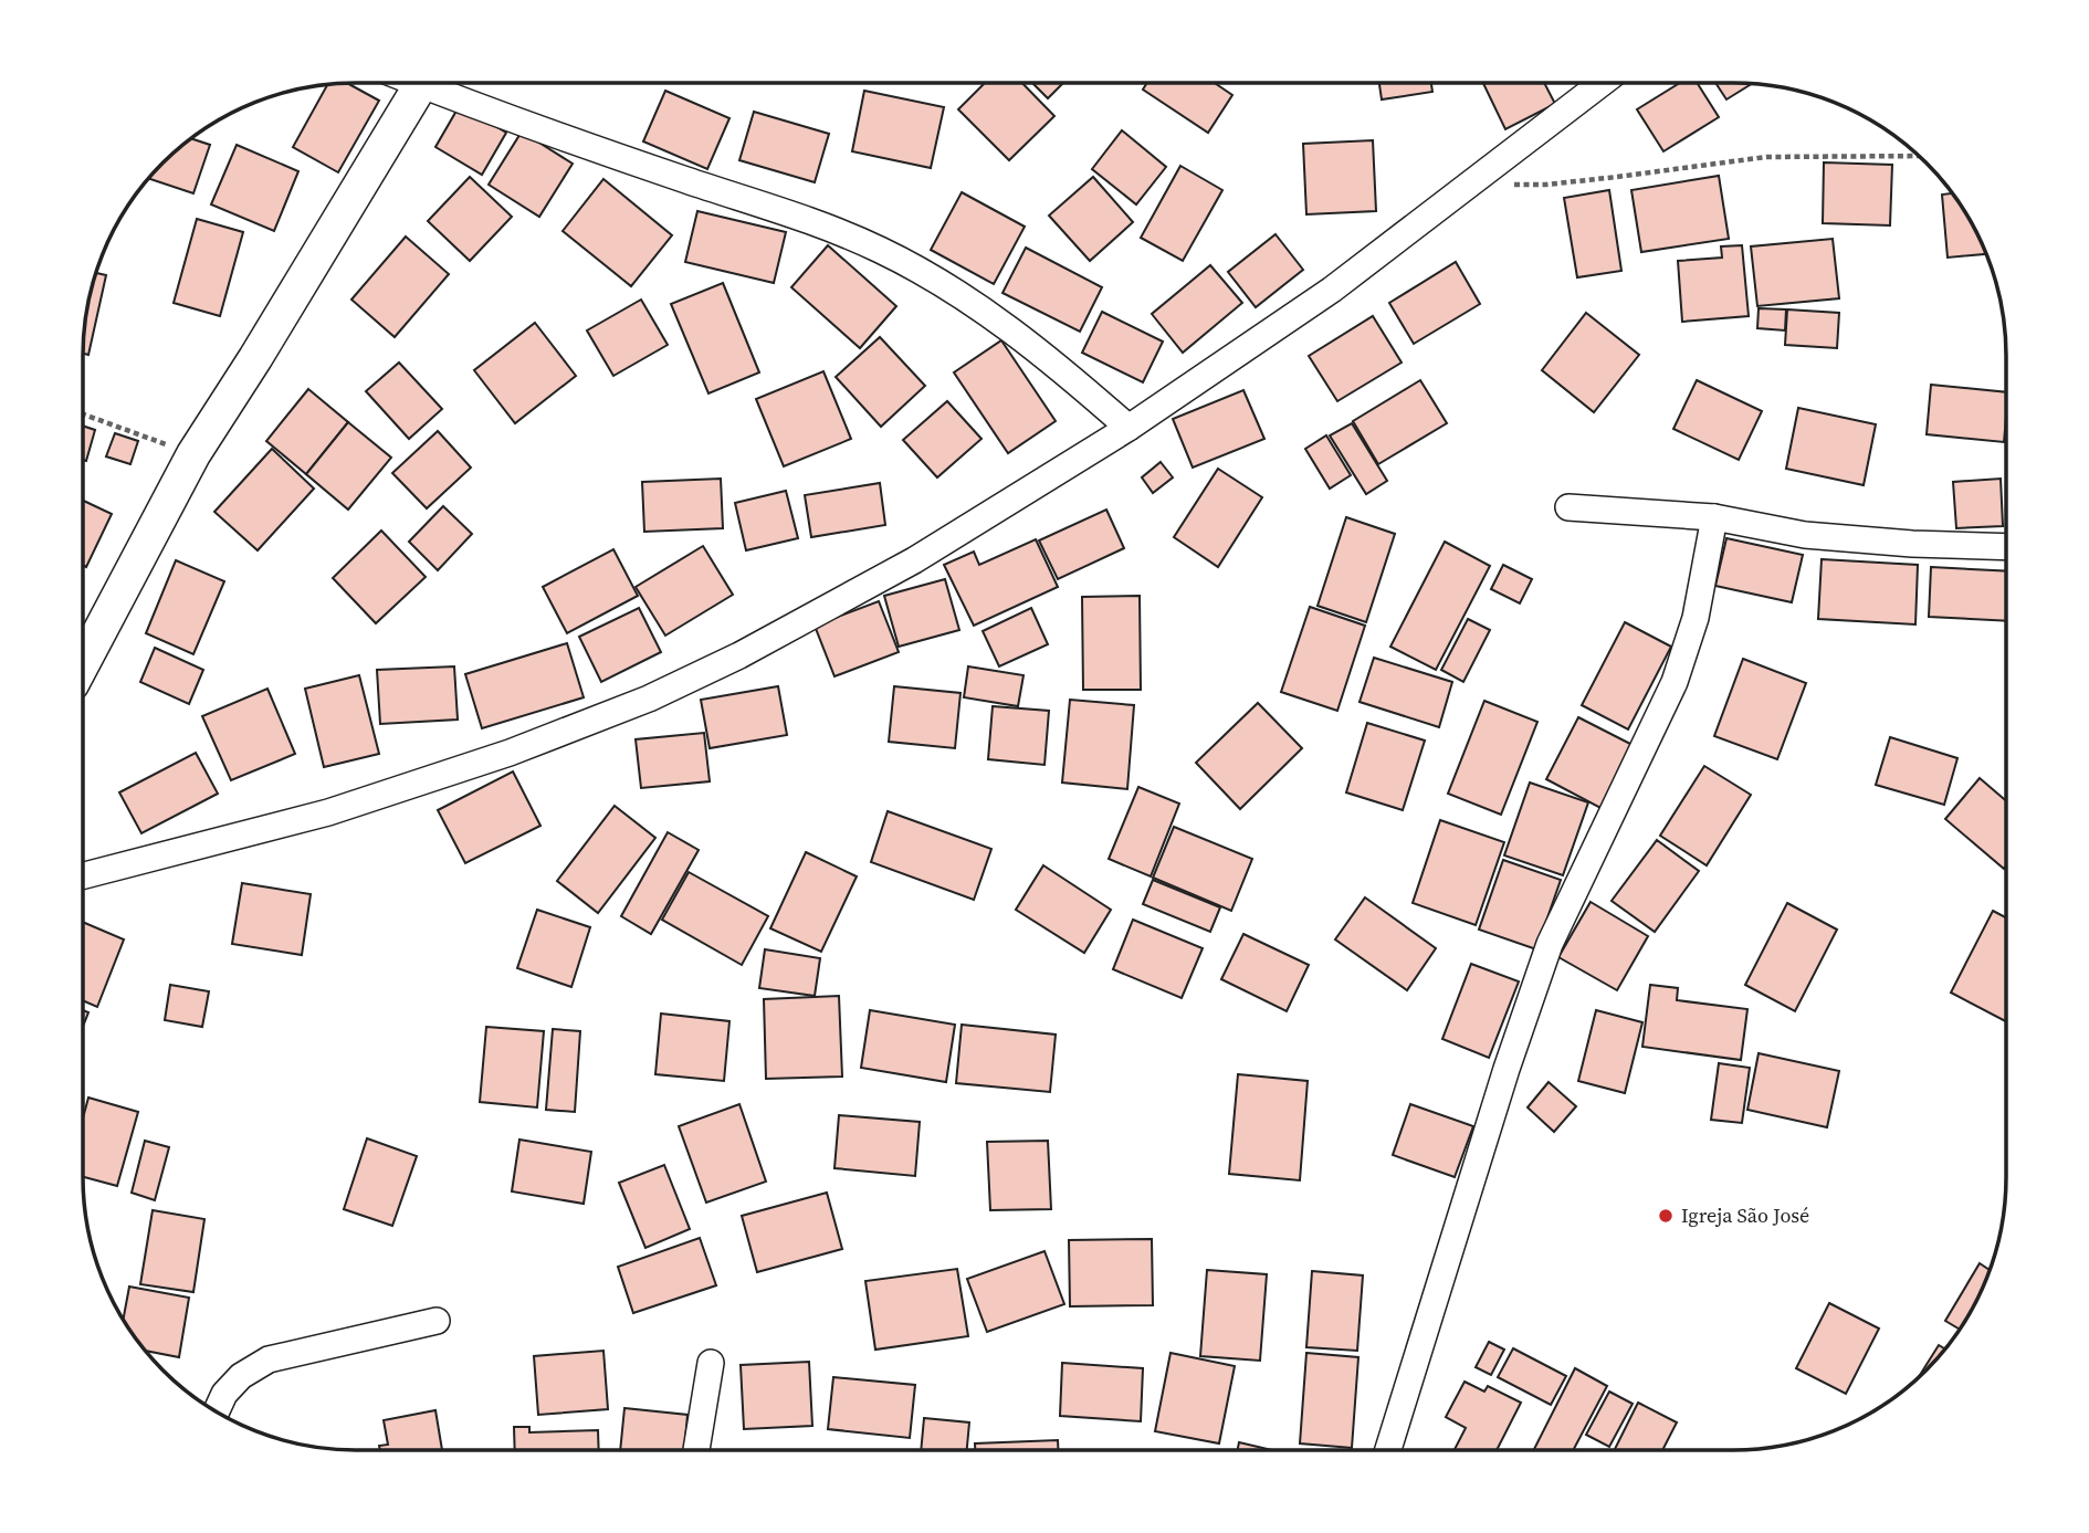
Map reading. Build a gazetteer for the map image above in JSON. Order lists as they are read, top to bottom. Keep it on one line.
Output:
{"places":["Igreja São José"]}
